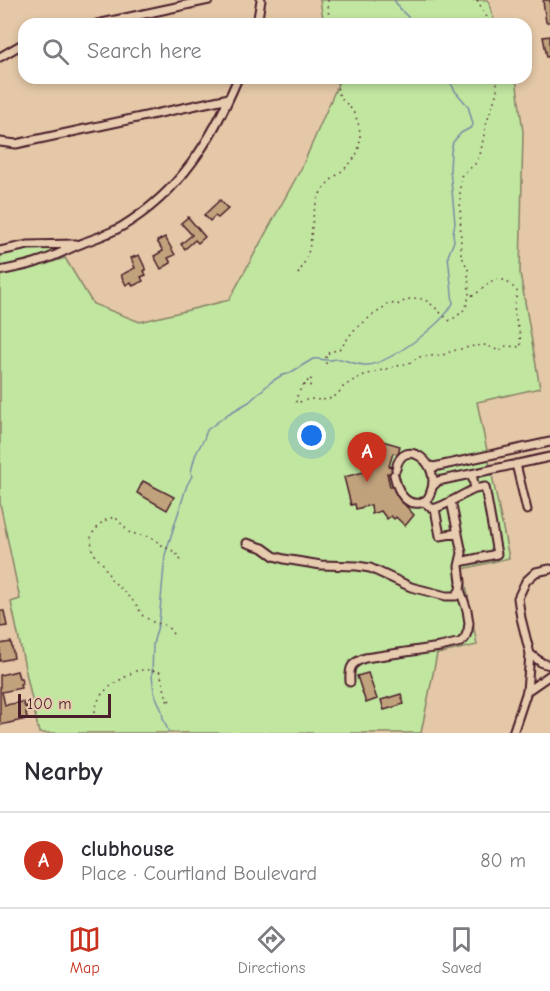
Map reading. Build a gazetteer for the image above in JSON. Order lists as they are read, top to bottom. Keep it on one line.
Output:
{"scale_bar":"100 m","page":{"search":"Search here","pins":"A","scale":"100 m","heading":"Nearby","list":[{"mark":"A","name":"clubhouse","note":"Place · Courtland Boulevard","value":"80 m"}],"nav":["Map","Directions","Saved"]}}
